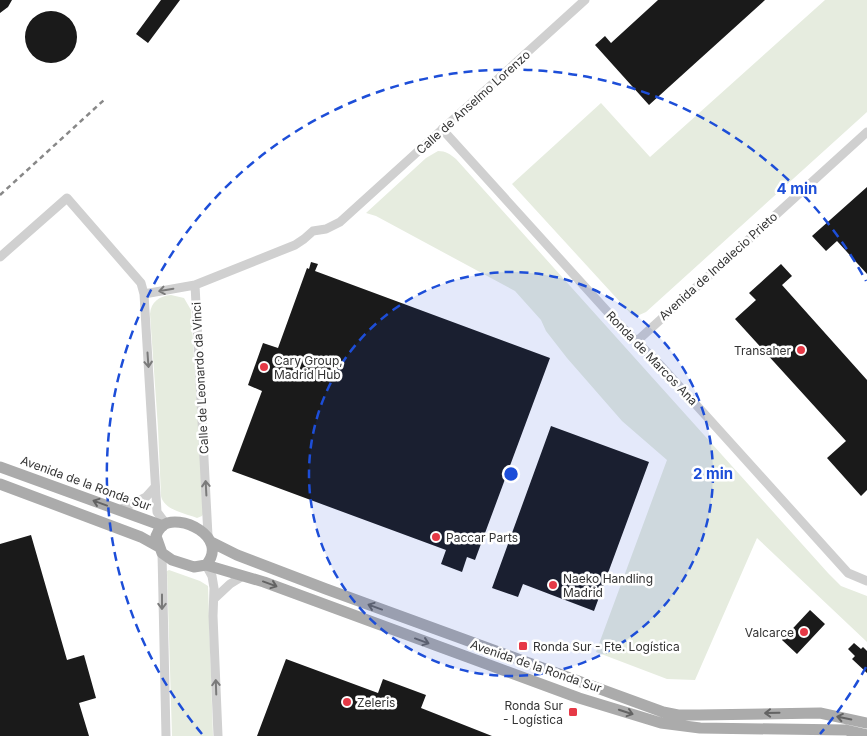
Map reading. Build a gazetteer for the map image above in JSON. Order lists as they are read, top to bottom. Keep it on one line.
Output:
{"streets":{"main road":["Avenida de la Ronda Sur"],"street":["Calle de Anselmo Lorenzo","Avenida de Indalecio Prieto","Ronda de Marcos Ana","Calle de Leonardo da Vinci"]},"crossings":[["Calle de Anselmo Lorenzo","Ronda de Marcos Ana"],["Calle de Anselmo Lorenzo","Calle de Leonardo da Vinci"],["Avenida de Indalecio Prieto","Ronda de Marcos Ana"],["Calle de Leonardo da Vinci","Avenida de la Ronda Sur"]],"places":{"other":["Transaher","Cary Group, Madrid Hub","Paccar Parts","Naeko Handling Madrid","Valcarce","Zeleris"],"transit":["Ronda Sur - Fte. Logística","Ronda Sur - Logística"]},"rings":["4 min","2 min"]}
